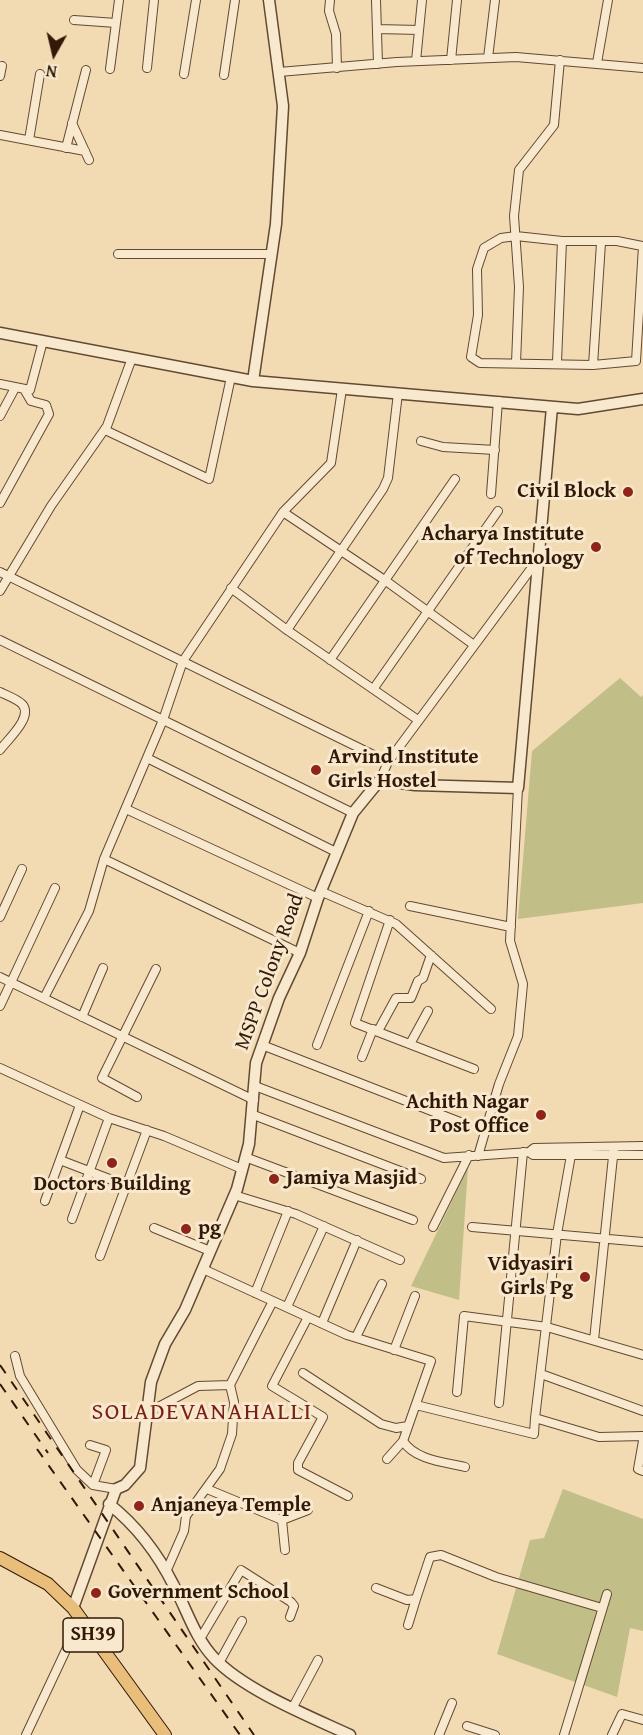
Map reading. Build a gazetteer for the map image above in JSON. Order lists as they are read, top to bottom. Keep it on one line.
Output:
{"streets":{"main road":["SH39"],"street":["MSPP Colony Road"]},"crossings":[["MSPP Colony Road","SH39"]],"districts":["SOLADEVANAHALLI"],"places":["Civil Block","Acharya Institute of Technology","Arvind Institute Girls Hostel","Achith Nagar Post Office","Doctors Building","Jamiya Masjid","pg","Vidyasiri Girls Pg","Anjaneya Temple","Government School"],"north":"bottom"}
